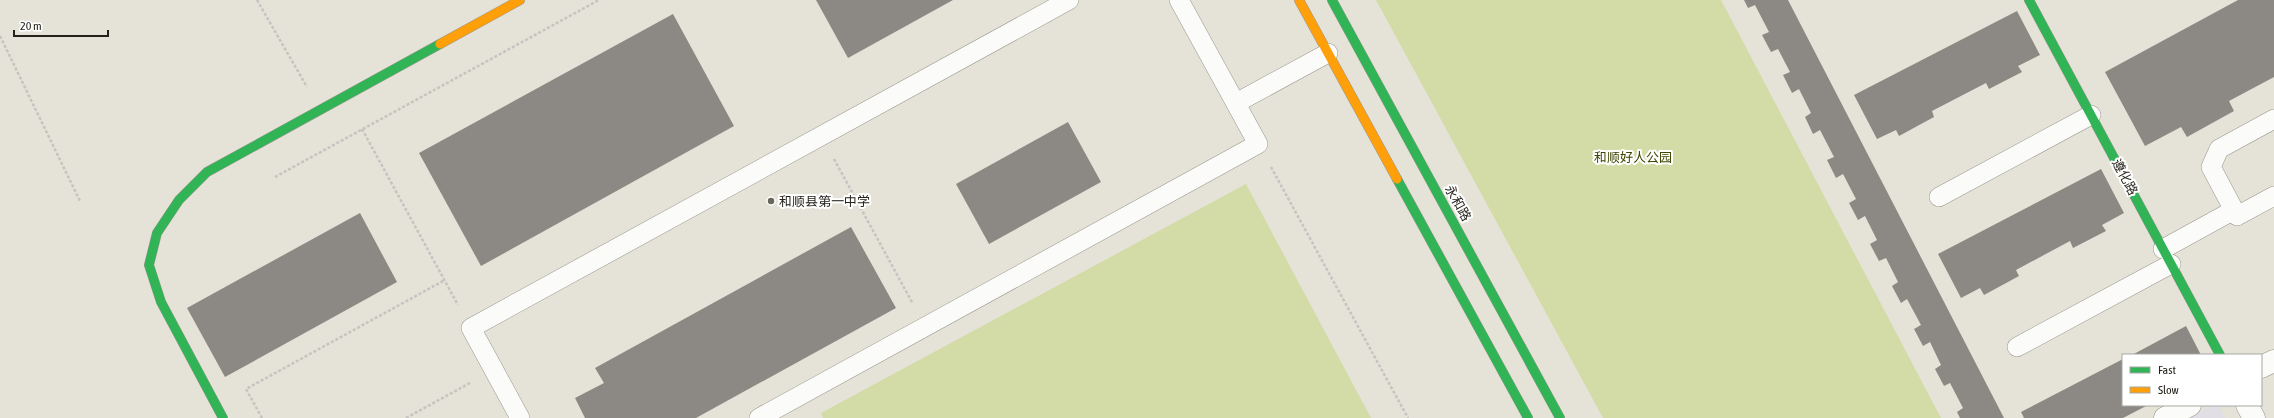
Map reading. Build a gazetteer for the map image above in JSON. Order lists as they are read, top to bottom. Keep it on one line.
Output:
{"streets":{"street":["遵化路","永和路"]},"parks":["和顺好人公园"],"places":["和顺县第一中学"],"legend":["Fast","Slow"],"scale_bar":"20 m"}
